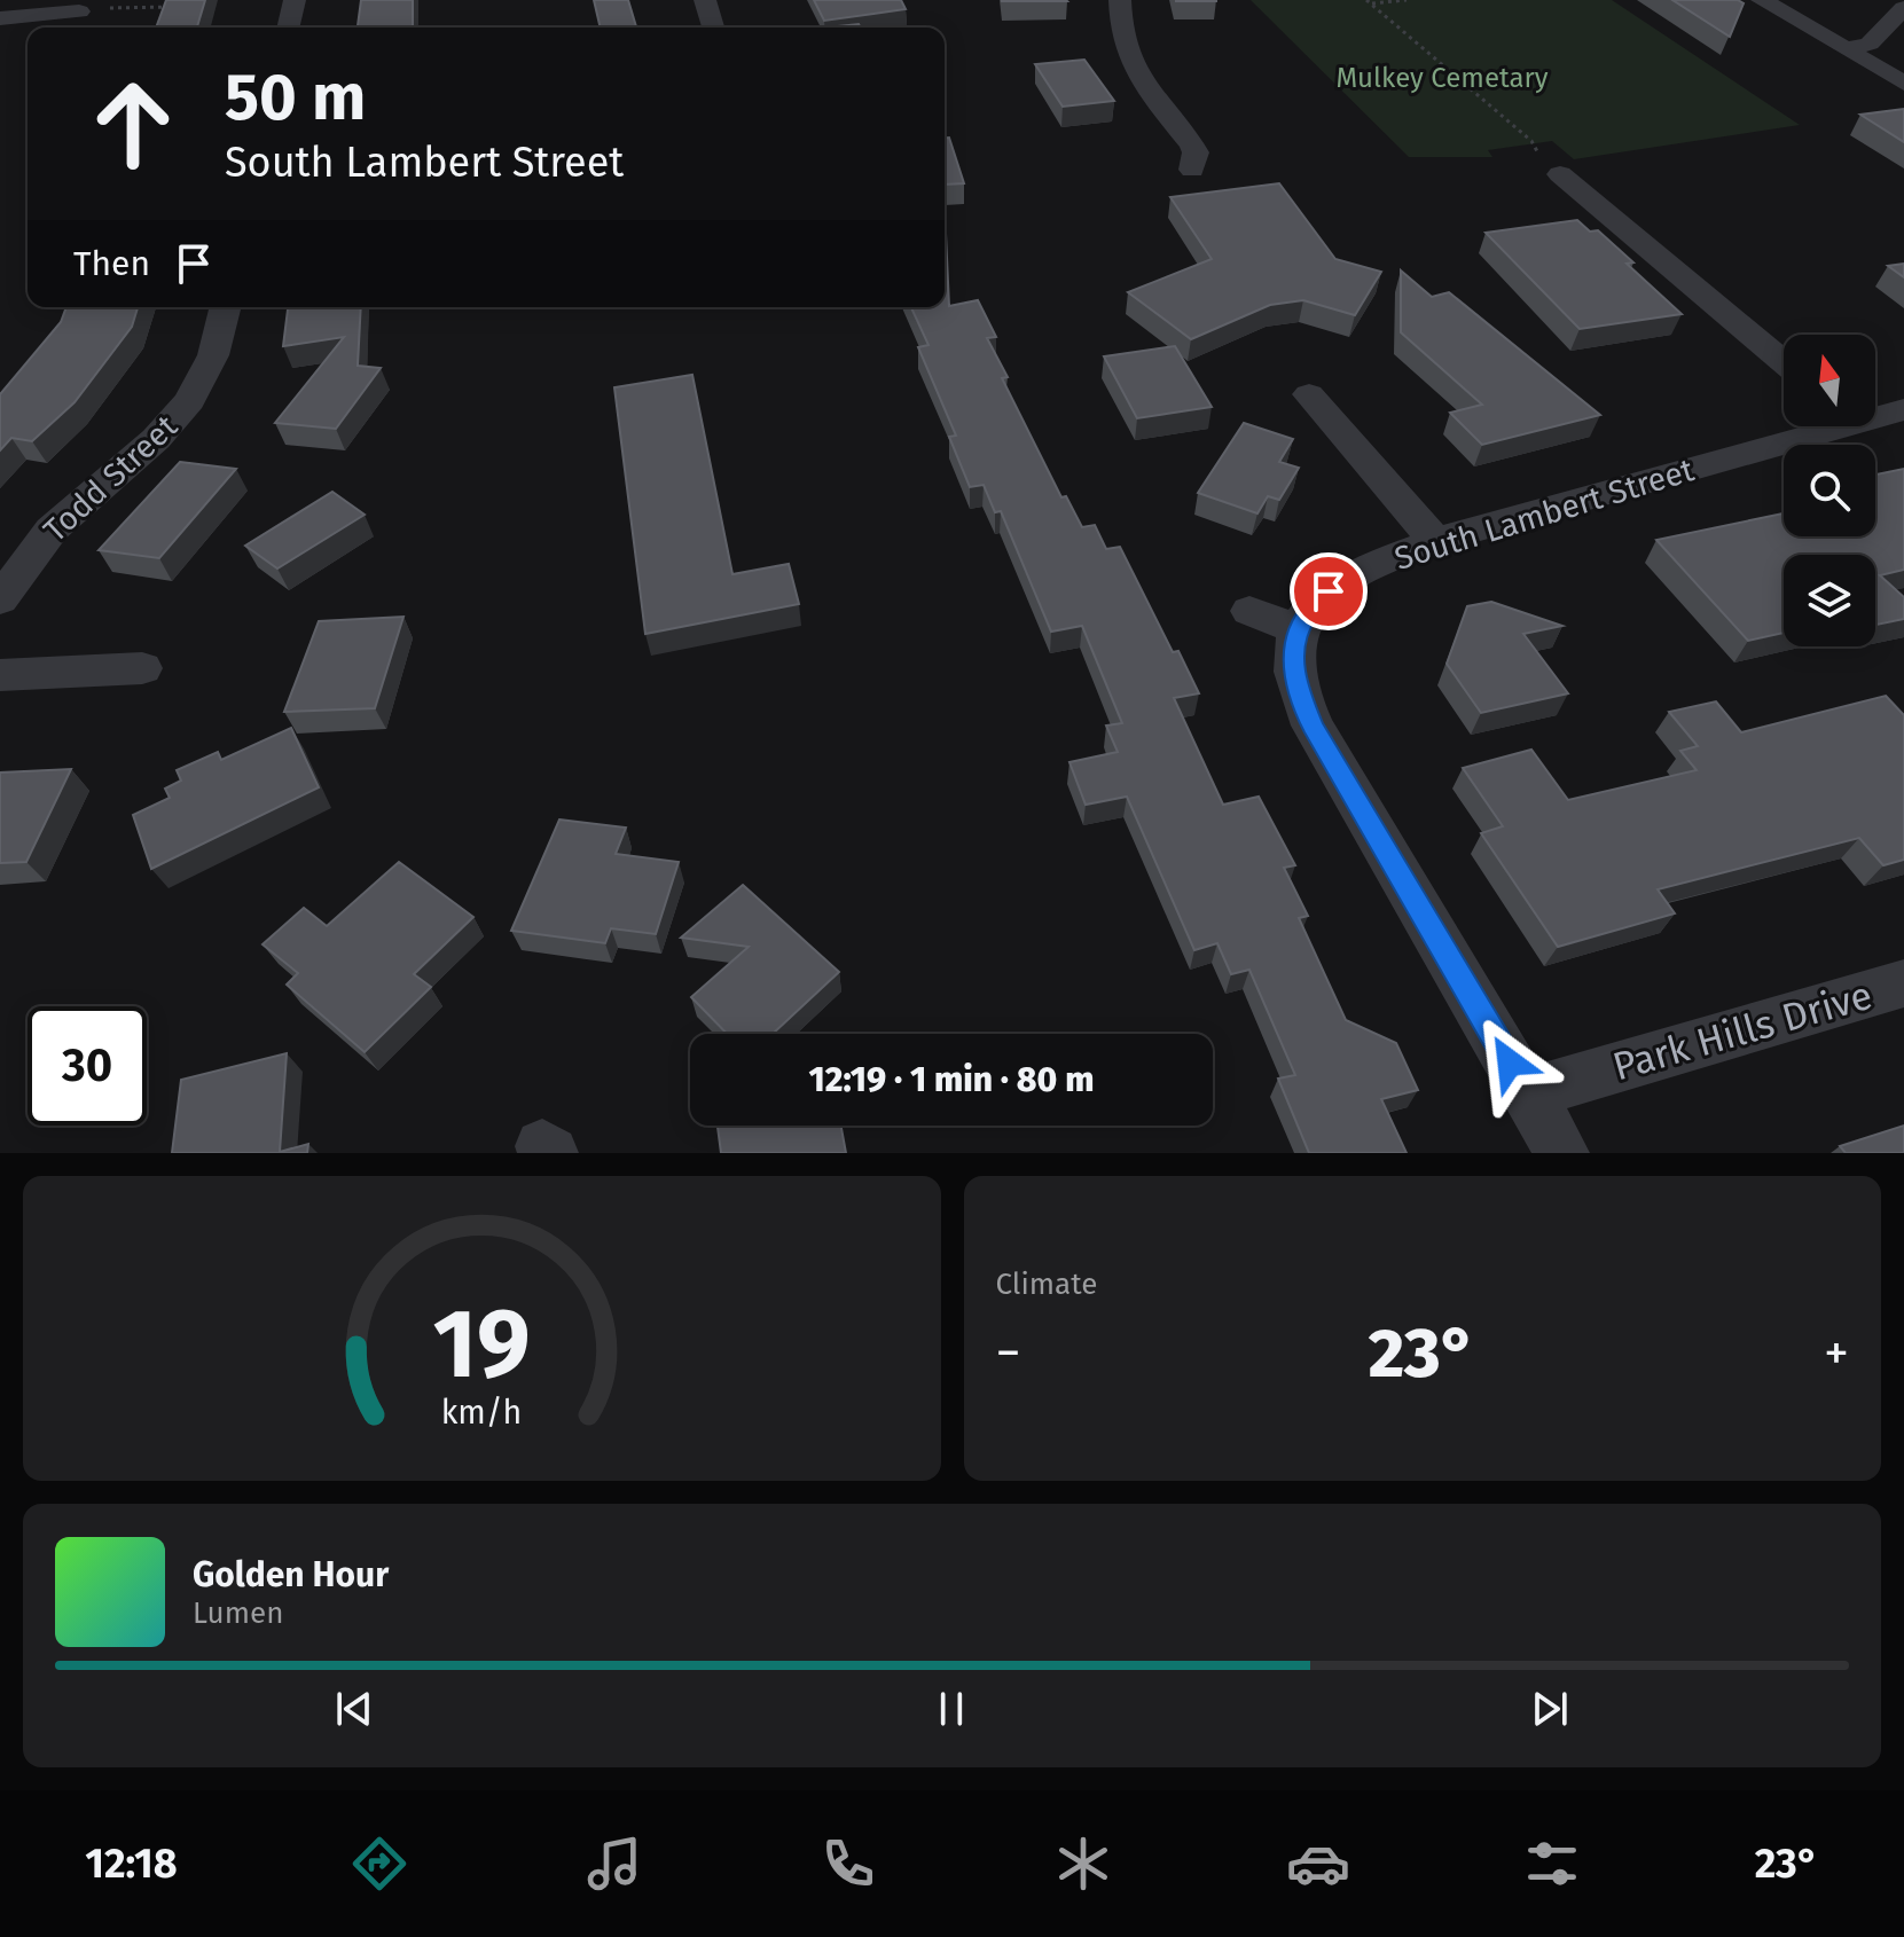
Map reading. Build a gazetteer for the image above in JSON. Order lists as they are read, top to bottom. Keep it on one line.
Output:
{"streets":{"street":["Todd Street","South Lambert Street","Park Hills Drive"]},"parks":["Mulkey Cemetary"],"north":"top","page":{"turn":["50 m","South Lambert Street"],"then":"Then","limit":"30","trip":"12:19 · 1 min · 80 m","tile":"Climate","heat":["−","23°","+"],"song":["Golden Hour","Lumen"],"tabs":["12:18","23°"],"gauge":["19","km/h"]}}
